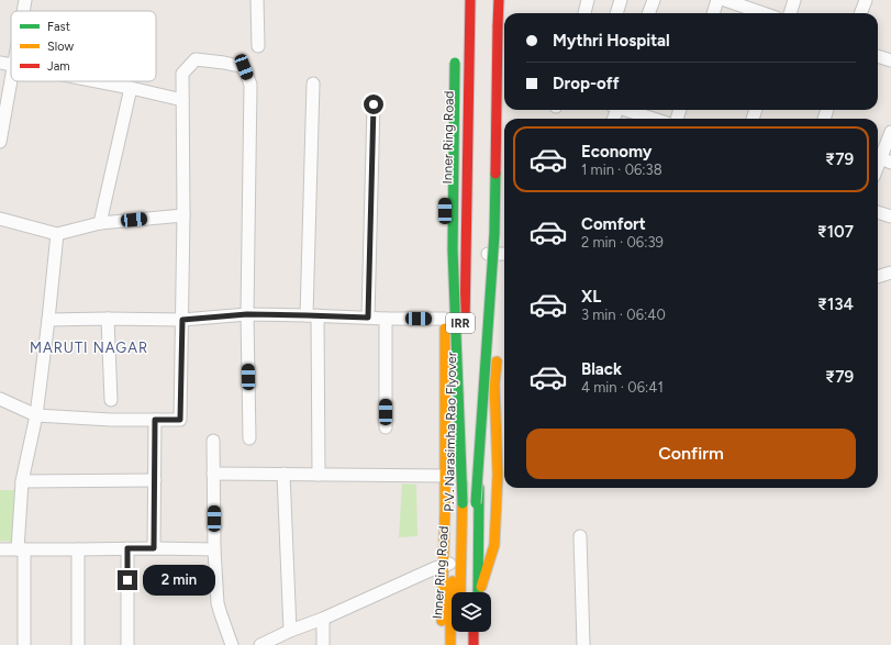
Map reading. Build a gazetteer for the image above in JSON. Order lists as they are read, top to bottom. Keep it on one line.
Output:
{"streets":{"main road":["Inner Ring Road","IRR","P.V. Narasimha Rao Flyover"]},"districts":["MARUTI NAGAR"],"legend":["Fast","Slow","Jam"],"page":{"banner":["Mythri Hospital","Drop-off"],"list":[{"name":"Economy","note":"1 min · 06:38","value":"₹79"},{"name":"Comfort","note":"2 min · 06:39","value":"₹107"},{"name":"XL","note":"3 min · 06:40","value":"₹134"},{"name":"Black","note":"4 min · 06:41","value":"₹79"}],"buttons":"Confirm","bubble":"2 min"}}
